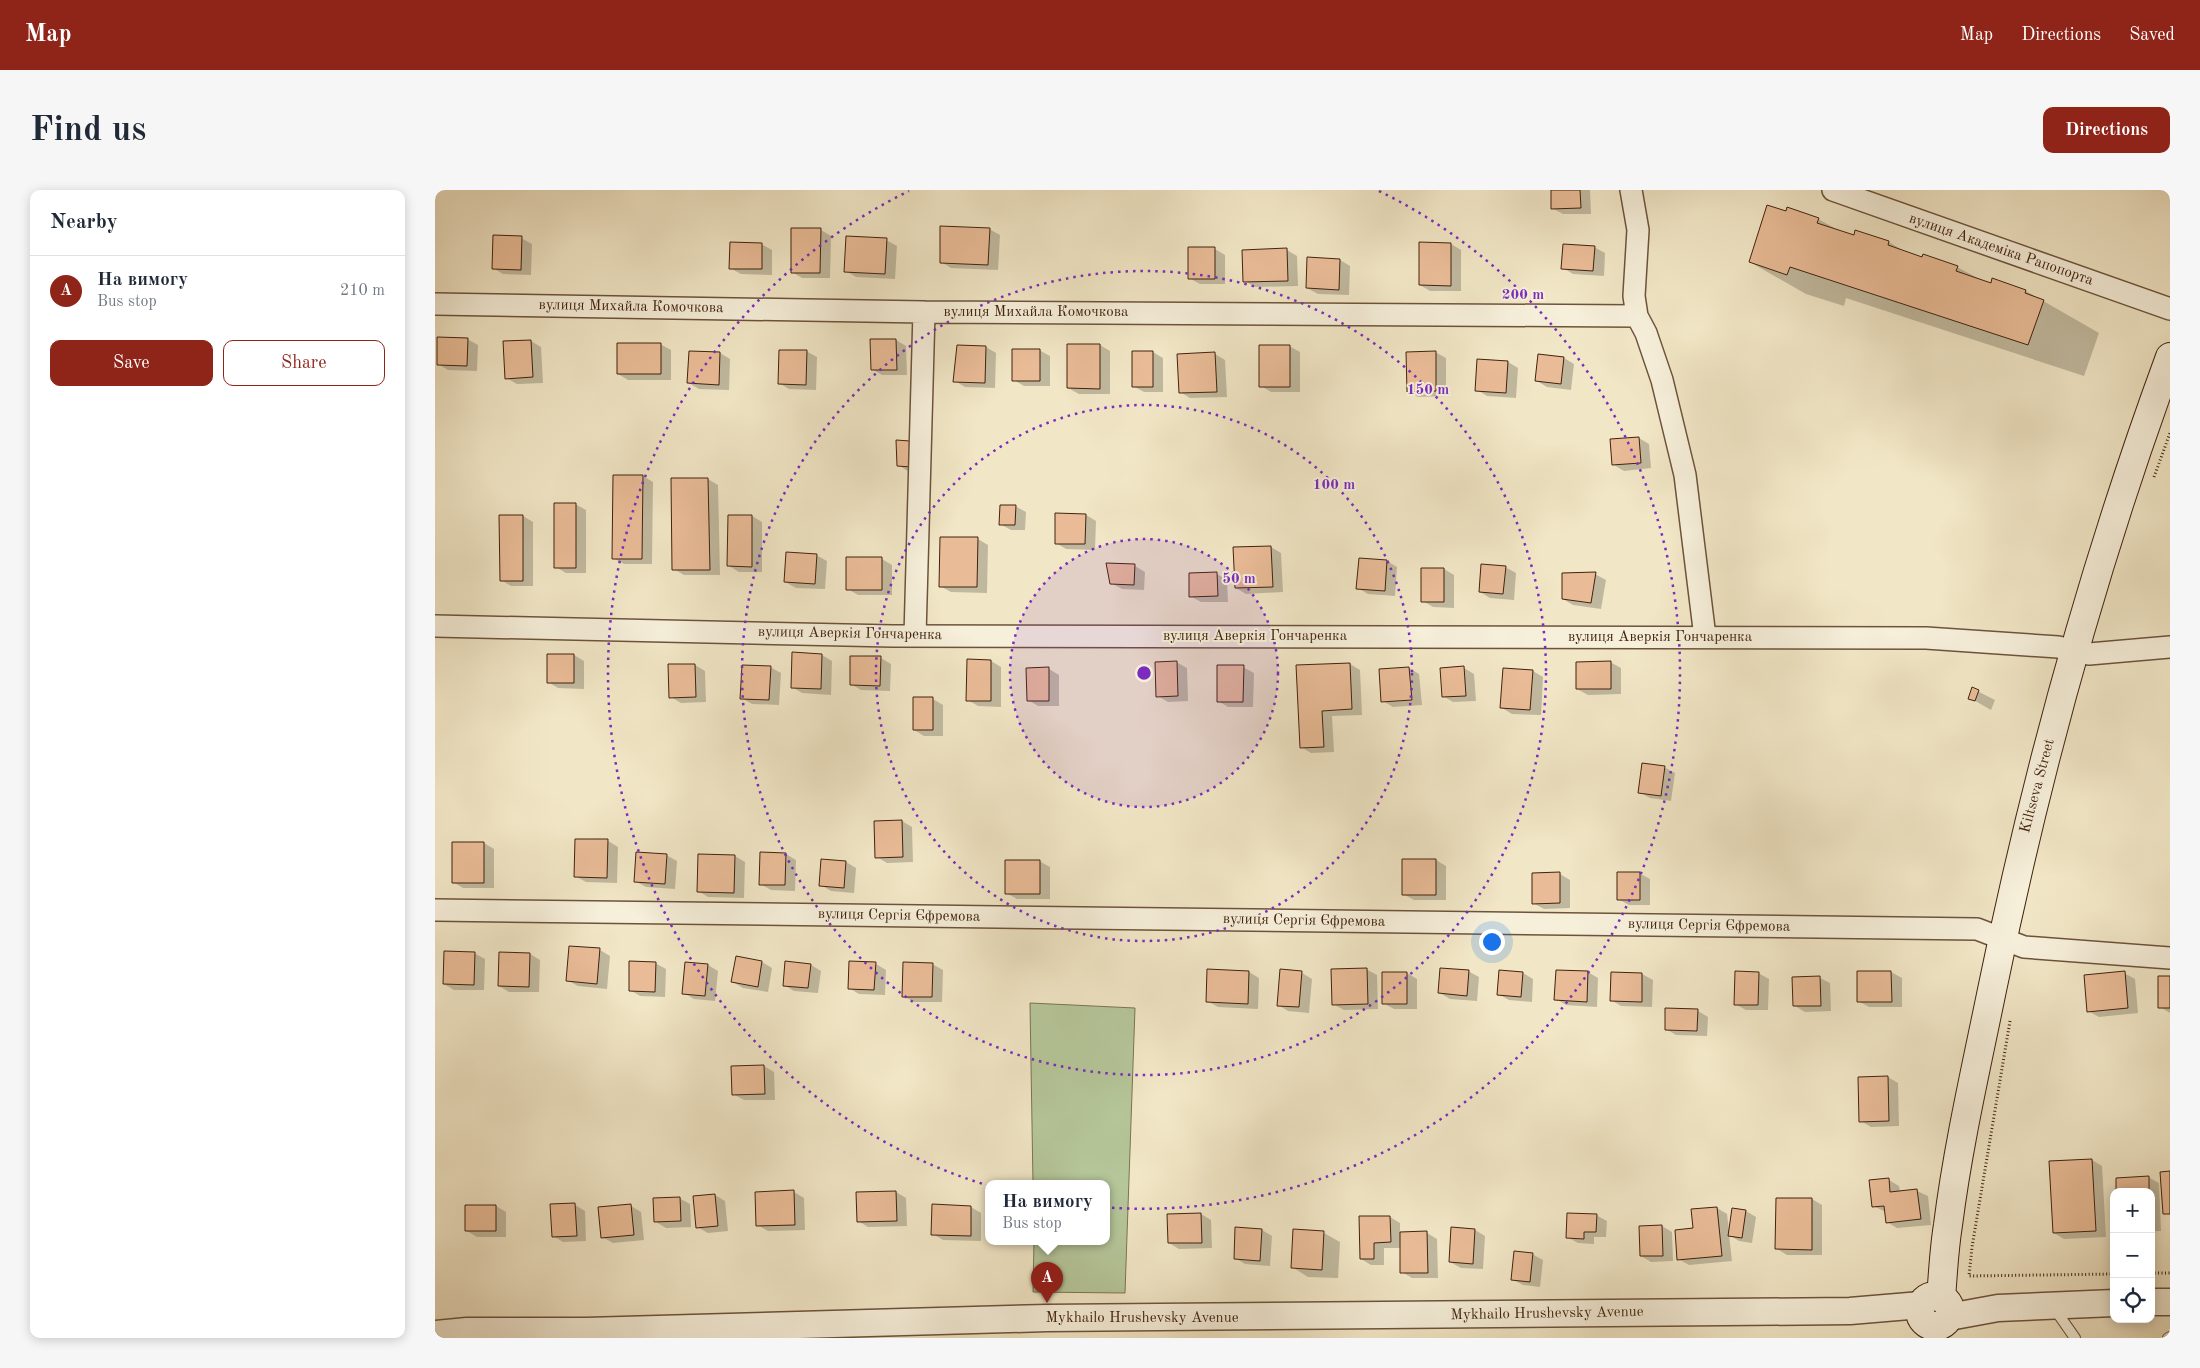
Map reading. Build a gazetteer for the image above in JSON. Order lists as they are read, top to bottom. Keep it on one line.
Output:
{"streets":{"main road":["Kiltseva Street"],"street":["вулиця Академіка Рапопорта","вулиця Михайла Комочкова","вулиця Аверкія Гончаренка","вулиця Сергія Єфремова","Mykhailo Hrushevsky Avenue"]},"crossings":[["вулиця Аверкія Гончаренка","Kiltseva Street"],["Kiltseva Street","вулиця Сергія Єфремова"],["Kiltseva Street","Mykhailo Hrushevsky Avenue"]],"page":{"header":"Map","nav":["Map","Directions","Saved"],"buttons":["Directions",["Save","Share"]],"title":"Find us","heading":"Nearby","list":[{"mark":"A","name":"На вимогу","note":"Bus stop","value":"210 m"}],"popup":["На вимогу","Bus stop"],"map_buttons":["+","−"],"pins":"A"},"rings":["200 m","150 m","100 m","50 m"]}
